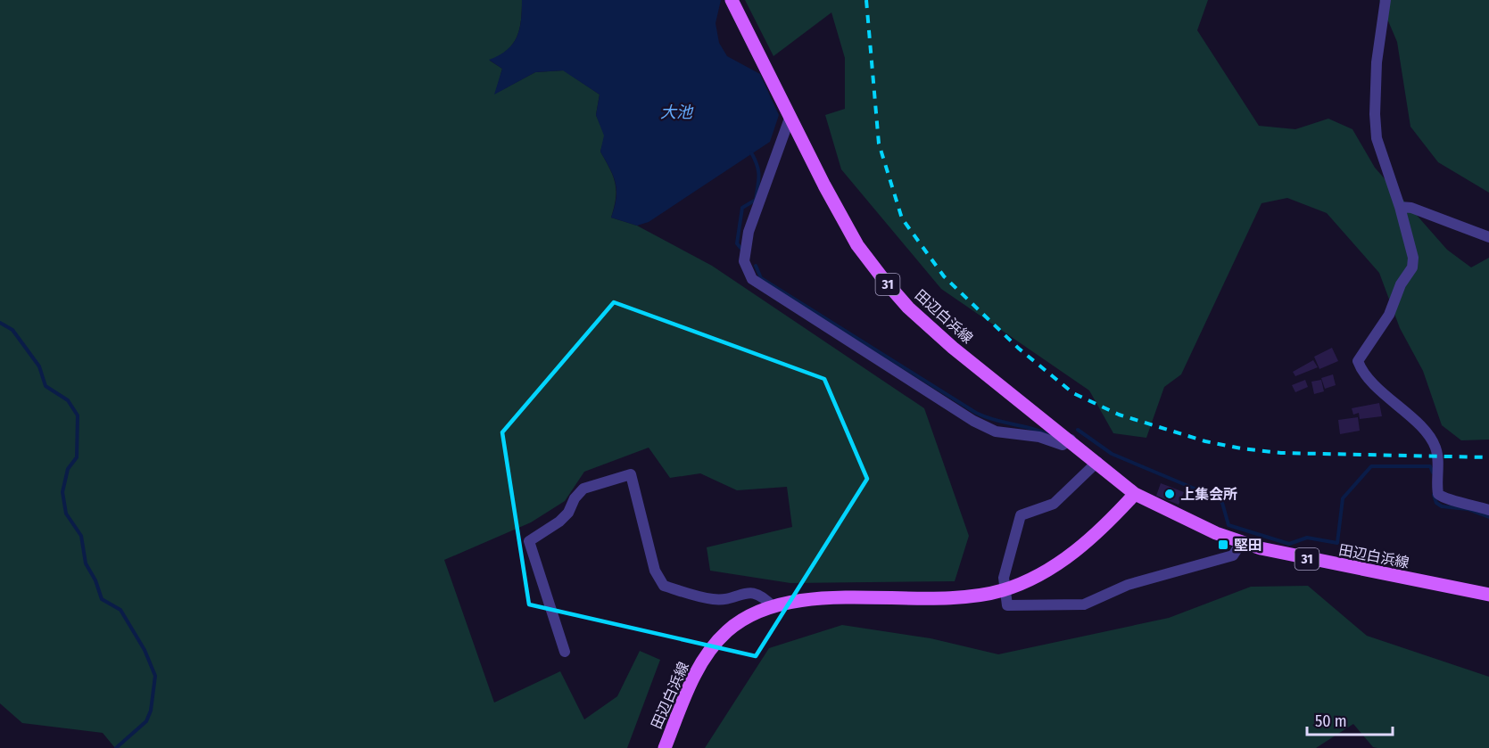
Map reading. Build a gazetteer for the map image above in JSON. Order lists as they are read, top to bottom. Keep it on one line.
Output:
{"streets":{"main road":["31","田辺白浜線"]},"water":["大池"],"places":{"other":["上集会所"],"transit":["堅田"]},"scale_bar":"50 m"}
